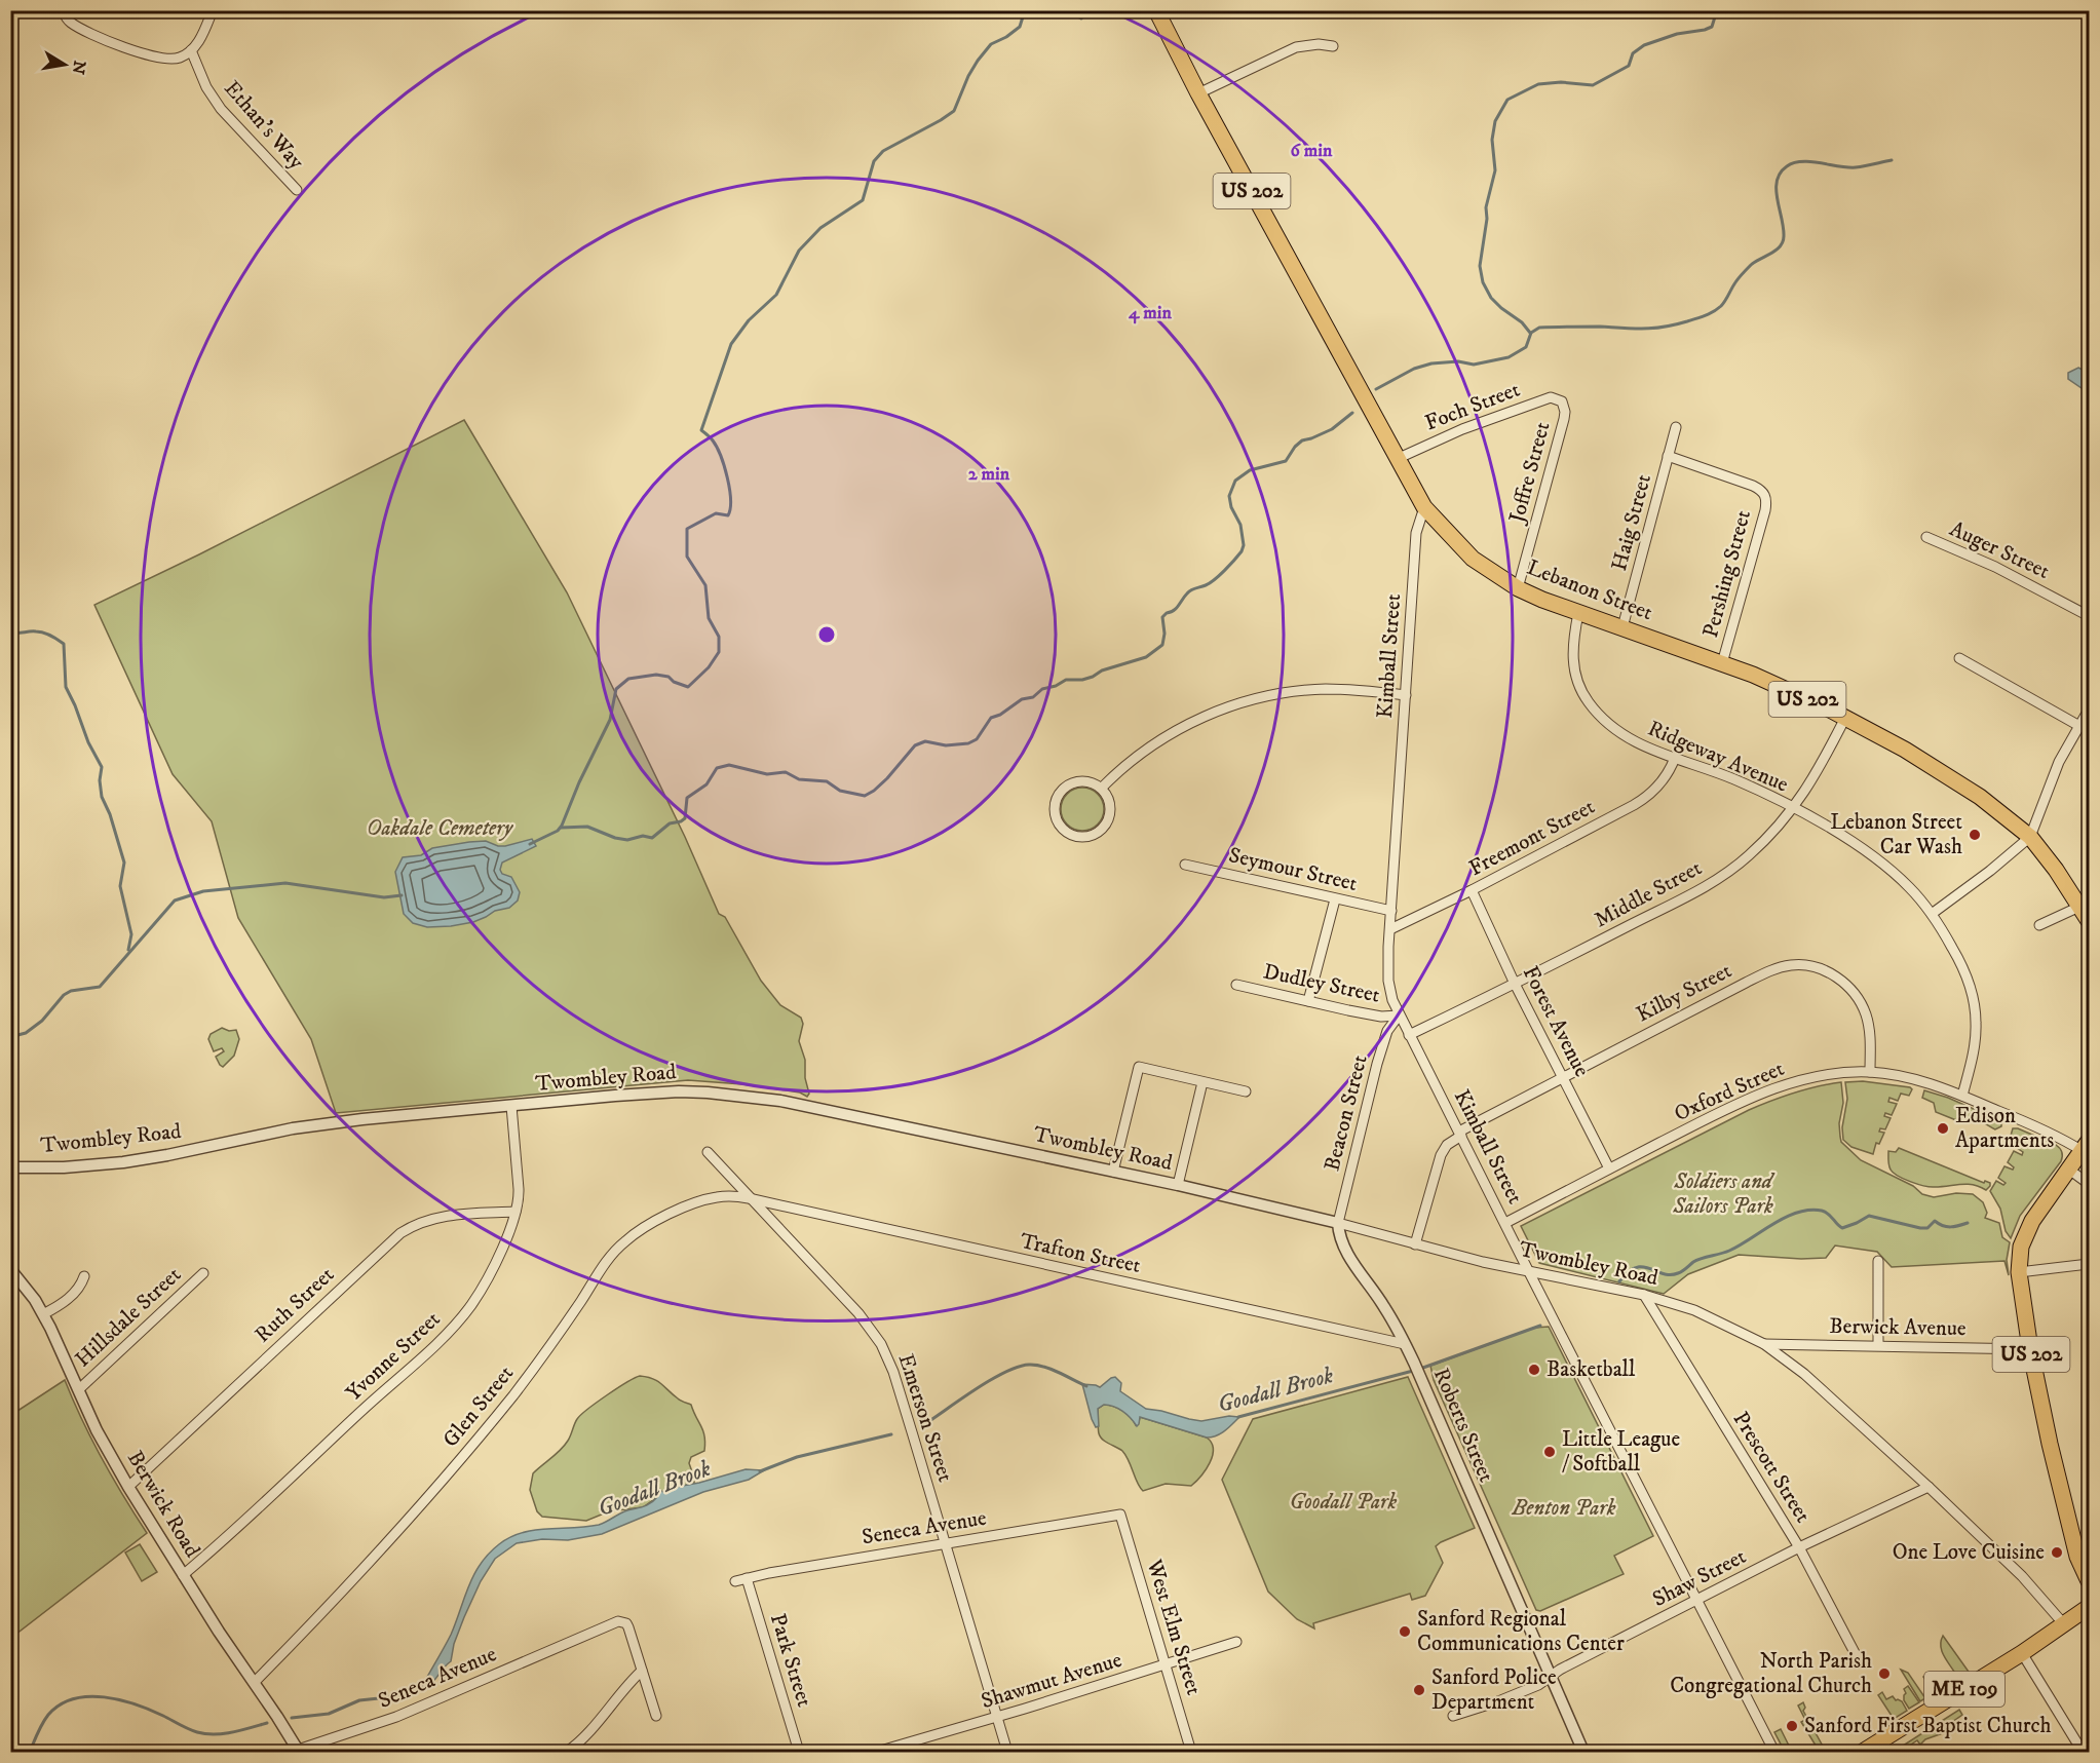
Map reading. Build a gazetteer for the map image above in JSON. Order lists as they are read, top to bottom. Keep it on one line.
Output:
{"streets":{"highway":["US 202","Lebanon Street","ME 109"],"street":["Ethan's Way","Foch Street","Joffre Street","Haig Street","Auger Street","Pershing Street","Kimball Street","Ridgeway Avenue","Freemont Street","Seymour Street","Middle Street","Dudley Street","Kilby Street","Forest Avenue","Twombley Road","Oxford Street","Beacon Street","Trafton Street","Ruth Street","Hillsdale Street","Berwick Avenue","Yvonne Street","Glen Street","Emerson Street","Roberts Street","Prescott Street","Berwick Road","Seneca Avenue","Shaw Street","West Elm Street","Park Street","Shawmut Avenue"]},"crossings":[["US 202","Oxford Street"],["US 202","Berwick Avenue"],["Foch Street","Joffre Street"],["Foch Street","Lebanon Street"],["Joffre Street","Lebanon Street"],["Haig Street","Pershing Street"],["Haig Street","Lebanon Street"],["Pershing Street","Lebanon Street"],["Lebanon Street","Kimball Street"],["Lebanon Street","Ridgeway Avenue"],["Lebanon Street","Middle Street"],["Kimball Street","Freemont Street"],["Kimball Street","Seymour Street"],["Kimball Street","Middle Street"],["Kimball Street","Dudley Street"],["Kimball Street","Kilby Street"],["Kimball Street","Twombley Road"],["Kimball Street","Oxford Street"],["Kimball Street","Beacon Street"],["Kimball Street","Shaw Street"],["Ridgeway Avenue","Freemont Street"],["Ridgeway Avenue","Middle Street"],["Ridgeway Avenue","Oxford Street"],["Freemont Street","Forest Avenue"],["Middle Street","Forest Avenue"],["Dudley Street","Beacon Street"],["Kilby Street","Forest Avenue"],["Kilby Street","Twombley Road"],["Kilby Street","Oxford Street"],["Forest Avenue","Oxford Street"],["Twombley Road","Beacon Street"],["Twombley Road","Berwick Avenue"],["Twombley Road","Yvonne Street"],["Twombley Road","Roberts Street"],["Twombley Road","Prescott Street"],["Twombley Road","Shaw Street"],["Twombley Road","ME 109"],["Beacon Street","Roberts Street"],["Trafton Street","Glen Street"],["Trafton Street","Emerson Street"],["Trafton Street","Roberts Street"],["Ruth Street","Yvonne Street"],["Ruth Street","Berwick Road"],["Hillsdale Street","Berwick Road"],["Yvonne Street","Berwick Road"],["Glen Street","Emerson Street"],["Glen Street","Berwick Road"],["Emerson Street","Seneca Avenue"],["Emerson Street","Shawmut Avenue"],["Roberts Street","Shaw Street"],["Prescott Street","Shaw Street"],["Berwick Road","Seneca Avenue"],["Seneca Avenue","West Elm Street"],["Seneca Avenue","Park Street"],["West Elm Street","Shawmut Avenue"]],"water":["Goodall Brook"],"parks":["Oakdale Cemetery","Soldiers and Sailors Park","Goodall Park","Benton Park"],"places":["Lebanon Street Car Wash","Edison Apartments","Basketball","Little League / Softball","One Love Cuisine","Sanford Regional Communications Center","North Parish Congregational Church","Sanford Police Department","Sanford First Baptist Church"],"north":"right","rings":["6 min","4 min","2 min"]}
